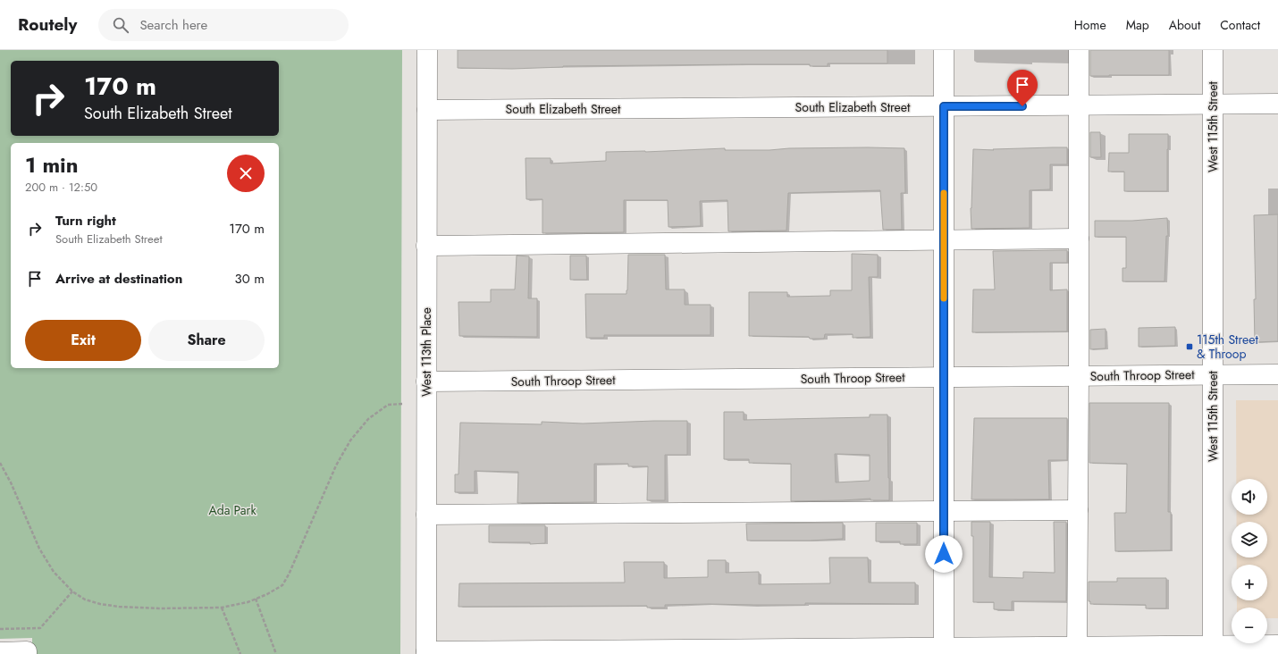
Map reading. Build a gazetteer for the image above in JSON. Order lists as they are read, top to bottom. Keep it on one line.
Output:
{"streets":{"street":["South Elizabeth Street","West 115th Street","West 113th Place","South Throop Street"]},"crossings":[["South Elizabeth Street","West 115th Street"],["South Elizabeth Street","West 113th Place"],["West 115th Street","South Throop Street"],["West 113th Place","South Throop Street"]],"parks":["Ada Park"],"places":{"transit":["115th Street & Throop"]},"page":{"header":"Routely","search":"Search here","nav":["Home","Map","About","Contact"],"turn":["170 m","South Elizabeth Street"],"heading":["1 min","200 m · 12:50"],"list":[{"name":"Turn right","note":"South Elizabeth Street","value":"170 m"},{"name":"Arrive at destination","value":"30 m"}],"buttons":["Exit","Share"],"map_buttons":["+","−"]}}
